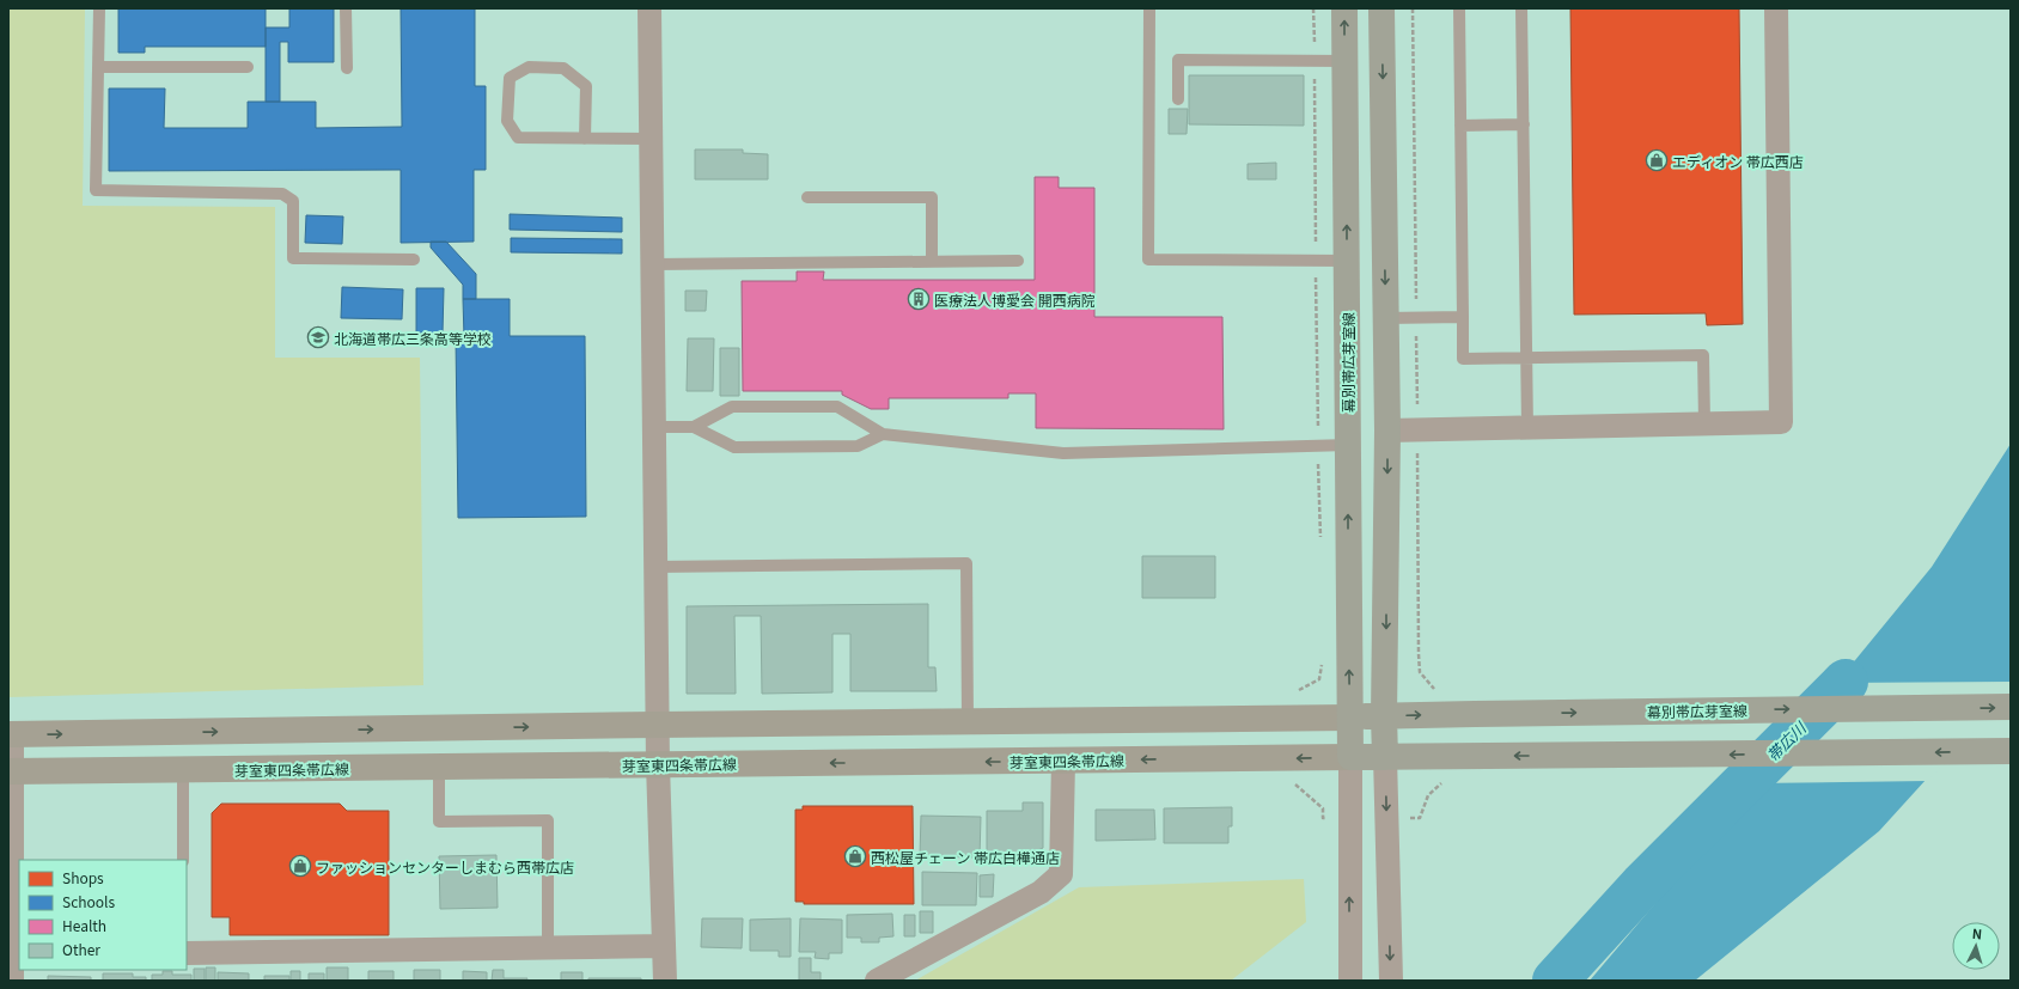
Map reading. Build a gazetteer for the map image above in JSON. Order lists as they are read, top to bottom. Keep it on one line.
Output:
{"streets":{"main road":["幕別帯広芽室線","芽室東四条帯広線"]},"crossings":[["幕別帯広芽室線","芽室東四条帯広線"]],"water":["帯広川"],"places":{"shop":["エディオン 帯広西店","西松屋チェーン 帯広白樺通店","ファッションセンターしまむら西帯広店"],"building":["医療法人博愛会 開西病院"],"school or university":["北海道帯広三条高等学校"]},"legend":["Shops","Schools","Health","Other"],"north":"top"}
